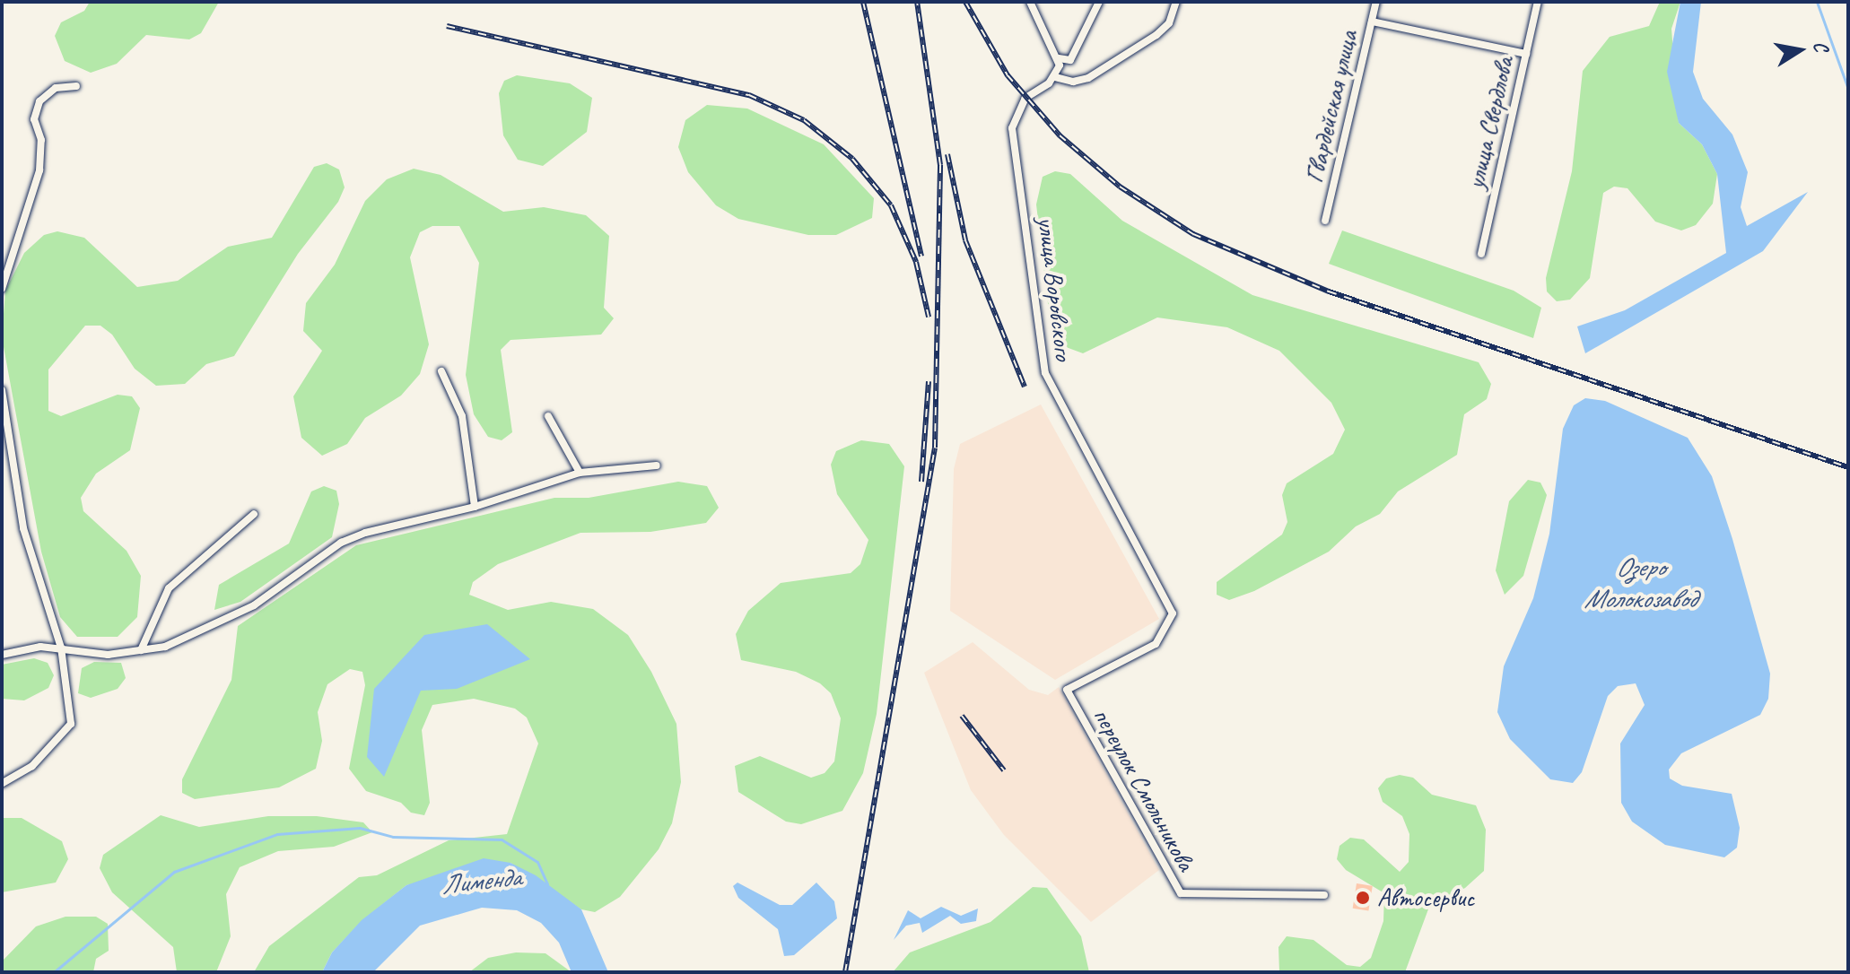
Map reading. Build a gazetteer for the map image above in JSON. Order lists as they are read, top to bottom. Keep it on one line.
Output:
{"streets":{"street":["Гвардейская улица","улица Свердлова","улица Воровского","переулок Смольникова"]},"crossings":[["улица Воровского","переулок Смольникова"]],"water":["Озеро Молокозавод","Лименда"],"places":["Автосервис"],"north":"right"}
